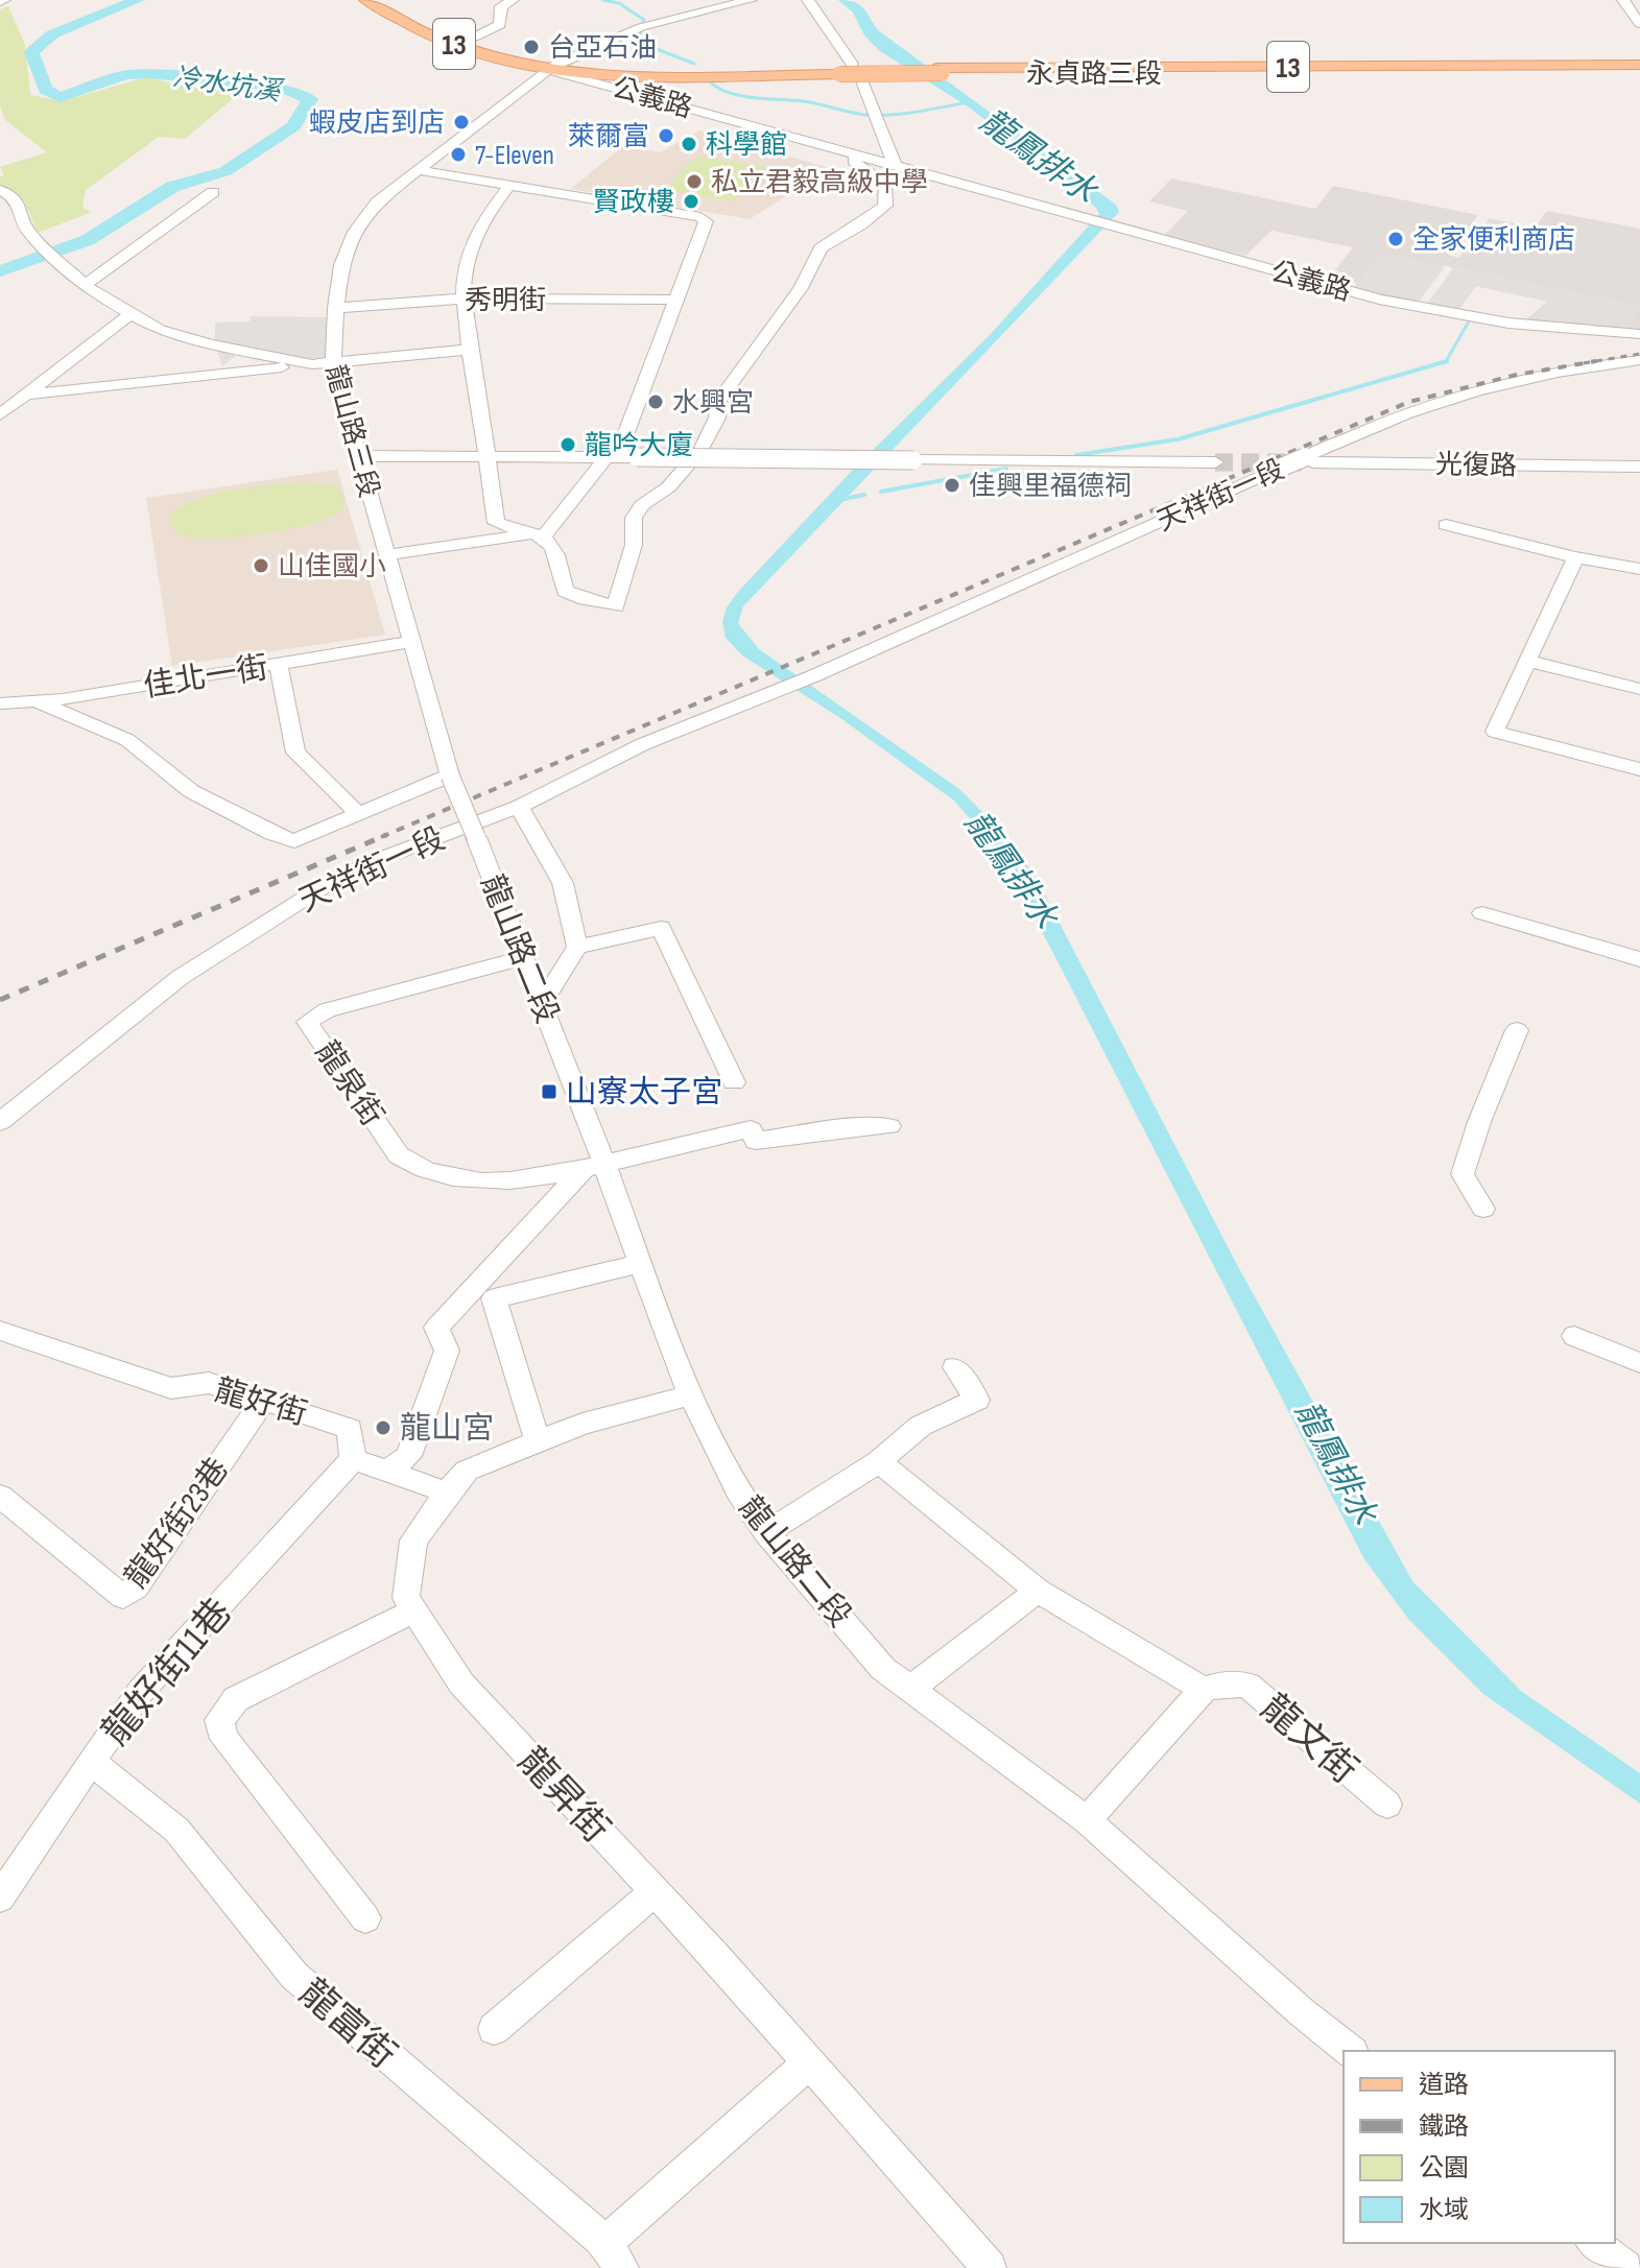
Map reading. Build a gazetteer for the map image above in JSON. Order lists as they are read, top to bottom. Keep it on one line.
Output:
{"streets":{"main road":["13","永貞路三段","公義路"],"street":["秀明街","龍山路三段","光復路","天祥街一段","佳北一街","龍山路二段","龍泉街","龍好街","龍好街23巷","龍好街11巷","龍文街","龍昇街","龍富街"]},"crossings":[["永貞路三段","公義路"],["永貞路三段","龍山路三段"],["公義路","龍山路三段"],["秀明街","龍山路三段"],["龍山路三段","佳北一街"],["龍山路三段","龍山路二段"],["光復路","天祥街一段"],["龍山路二段","龍泉街"],["龍山路二段","龍昇街"],["龍好街","龍好街23巷"],["龍好街","龍好街11巷"],["龍好街11巷","龍富街"]],"water":["冷水坑溪","龍鳳排水"],"places":{"other":["台亞石油","蝦皮店到店","萊爾富","科學館","7-Eleven","私立君毅高級中學","賢政樓","全家便利商店","水興宮","龍吟大廈","佳興里福德祠","山佳國小","龍山宮"],"transit":["山寮太子宮"]},"legend":["道路","鐵路","公園","水域"]}
